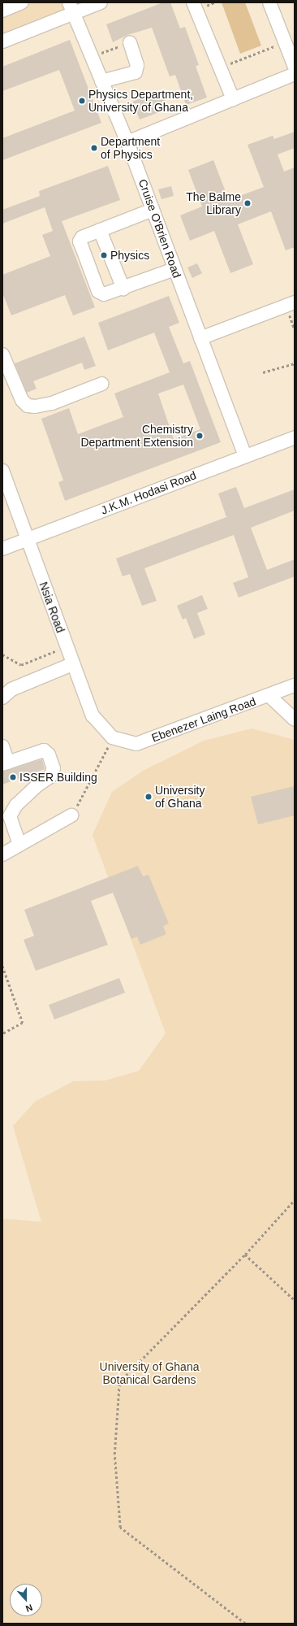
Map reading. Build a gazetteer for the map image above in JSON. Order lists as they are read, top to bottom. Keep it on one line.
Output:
{"streets":{"street":["Cruise O'Brien Road","J.K.M. Hodasi Road","Nsia Road","Ebenezer Laing Road"]},"crossings":[["Cruise O'Brien Road","J.K.M. Hodasi Road"],["J.K.M. Hodasi Road","Nsia Road"],["Nsia Road","Ebenezer Laing Road"]],"parks":["University of Ghana Botanical Gardens"],"places":["Physics Department, University of Ghana","Department of Physics","The Balme Library","Physics","Chemistry Department Extension","ISSER Building","University of Ghana"],"north":"bottom"}
